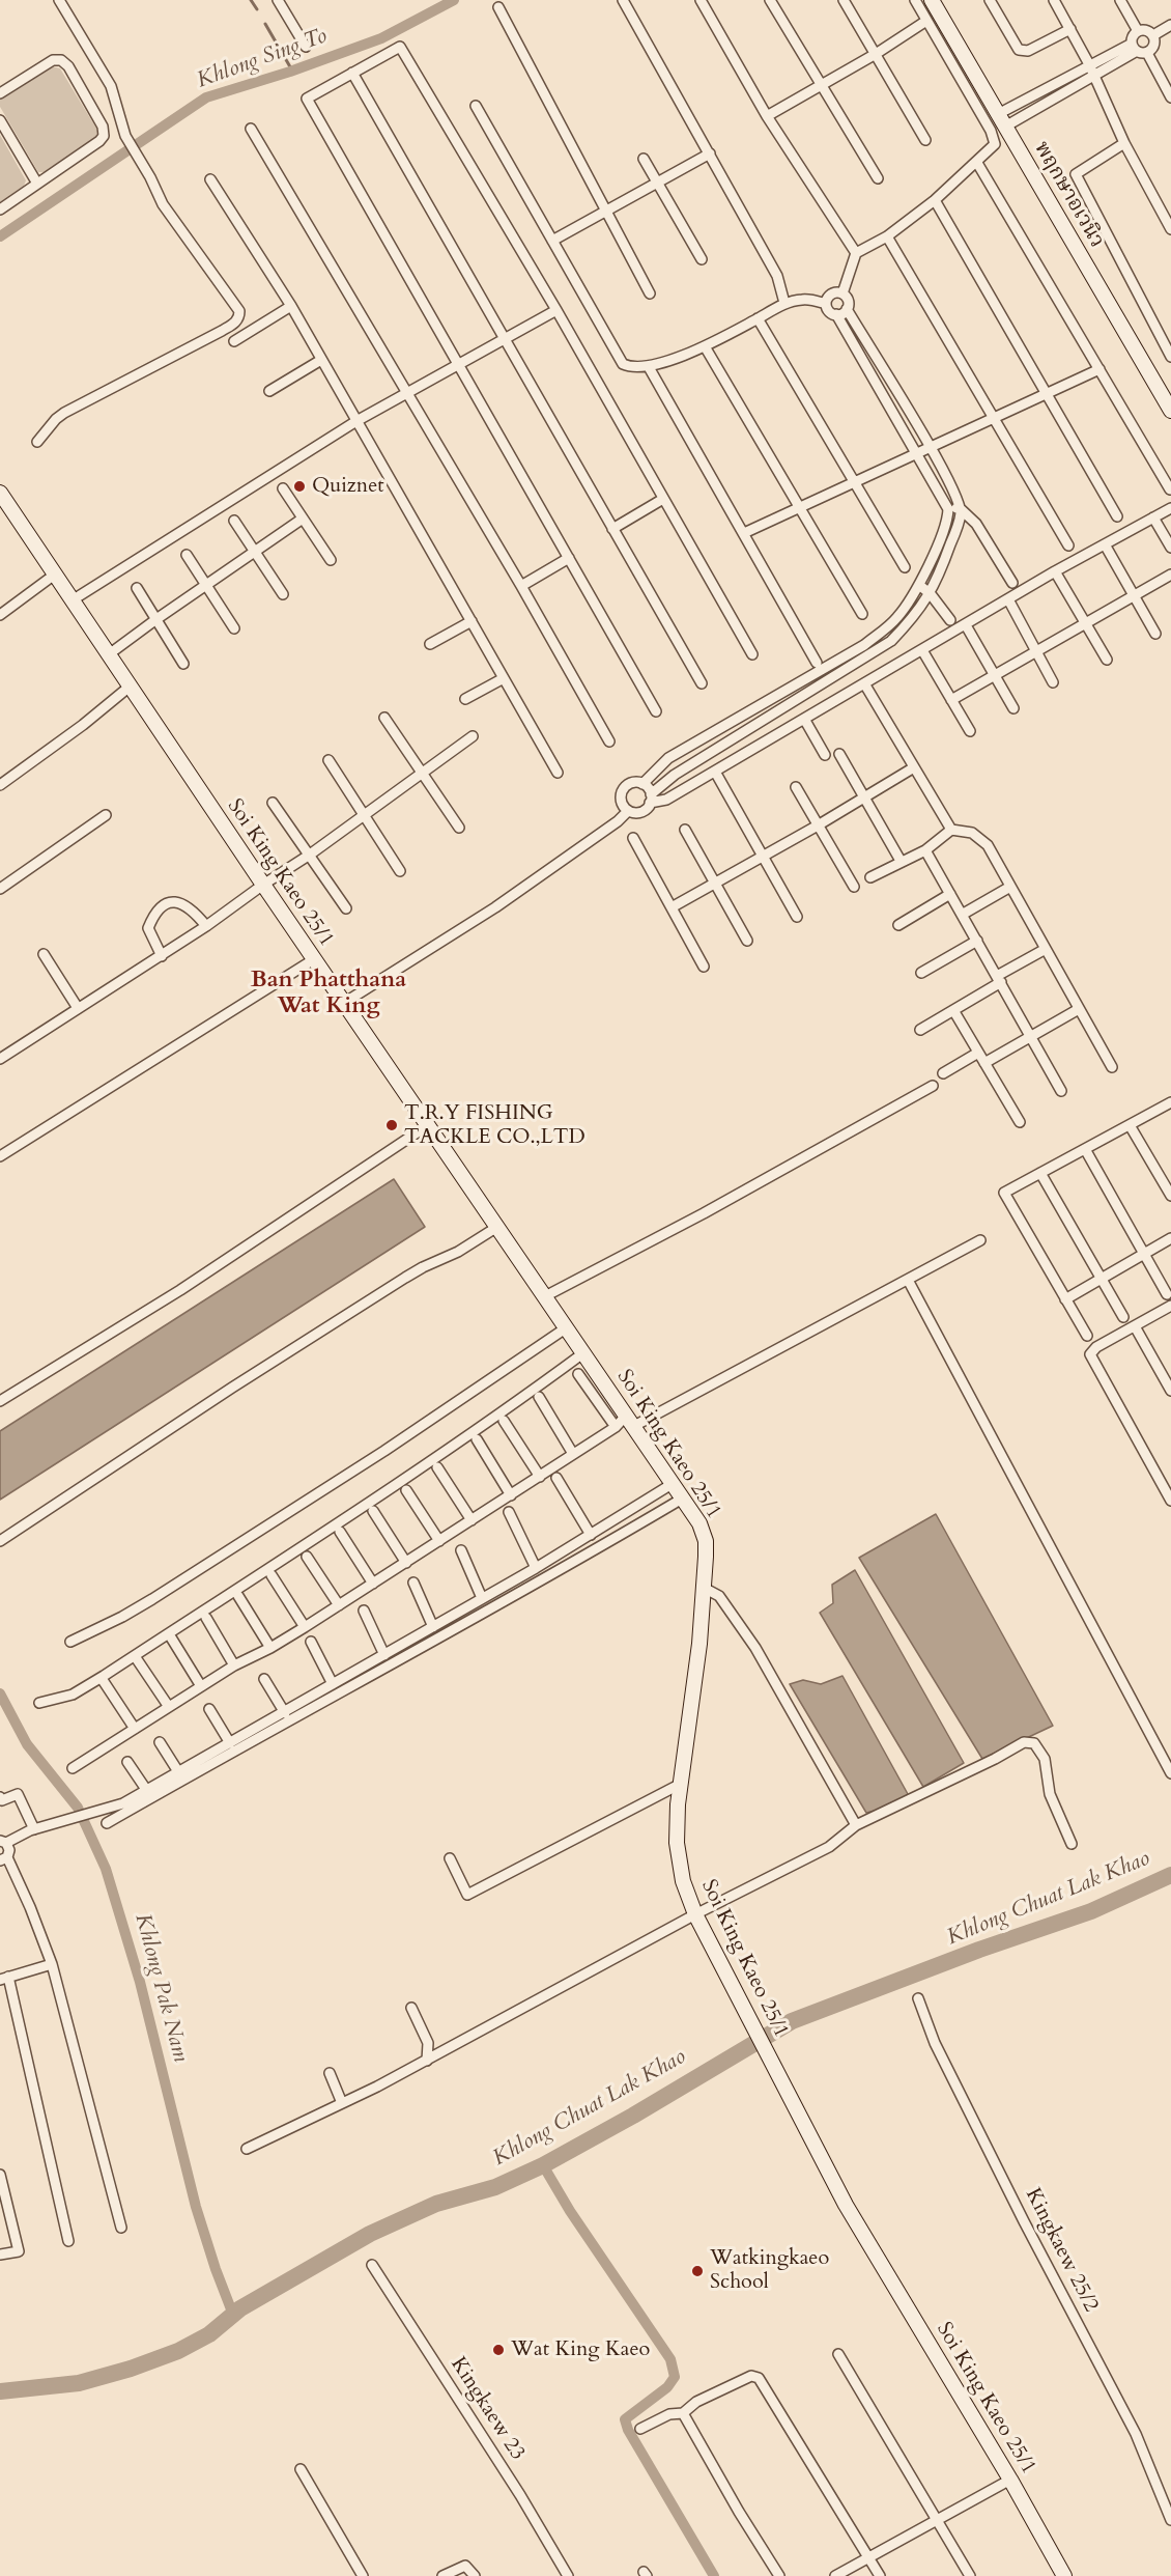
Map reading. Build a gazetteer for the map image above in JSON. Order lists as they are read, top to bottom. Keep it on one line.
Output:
{"streets":{"street":["พฤกษาอเวนิว","Soi King Kaeo 25/1","Kingkaew 25/2","Kingkaew 23"]},"districts":["Ban Phatthana Wat King"],"water":["Khlong Sing To","Khlong Chuat Lak Khao","Khlong Pak Nam"],"places":["Quiznet","T.R.Y FISHING TACKLE CO.,LTD","Watkingkaeo School","Wat King Kaeo"]}
